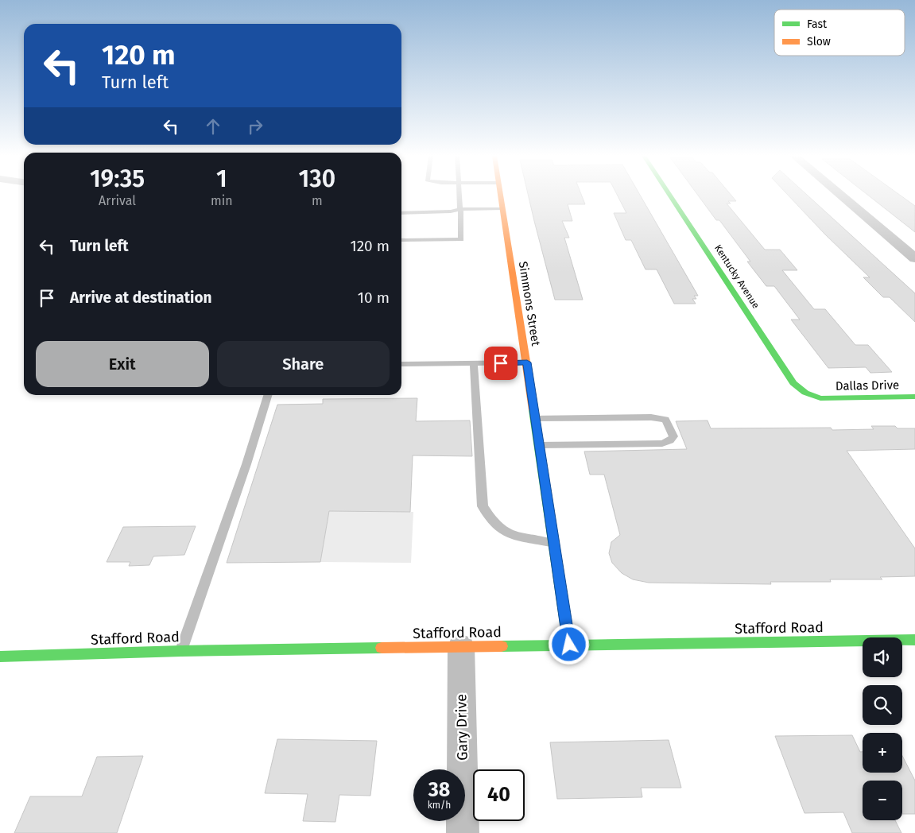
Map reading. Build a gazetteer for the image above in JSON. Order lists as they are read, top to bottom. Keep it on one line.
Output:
{"streets":{"street":["Kentucky Avenue","Simmons Street","Dallas Drive","Stafford Road","Gary Drive"]},"crossings":[["Kentucky Avenue","Dallas Drive"],["Simmons Street","Stafford Road"],["Stafford Road","Gary Drive"]],"legend":["Fast","Slow"],"page":{"turn":["120 m","Turn left"],"eta":["19:35","Arrival","1","min","130","m"],"list":[{"name":"Turn left","value":"120 m"},{"name":"Arrive at destination","value":"10 m"}],"buttons":["Exit","Share"],"map_buttons":["+","−"],"speed":"38 km/h","limit":"40"}}
